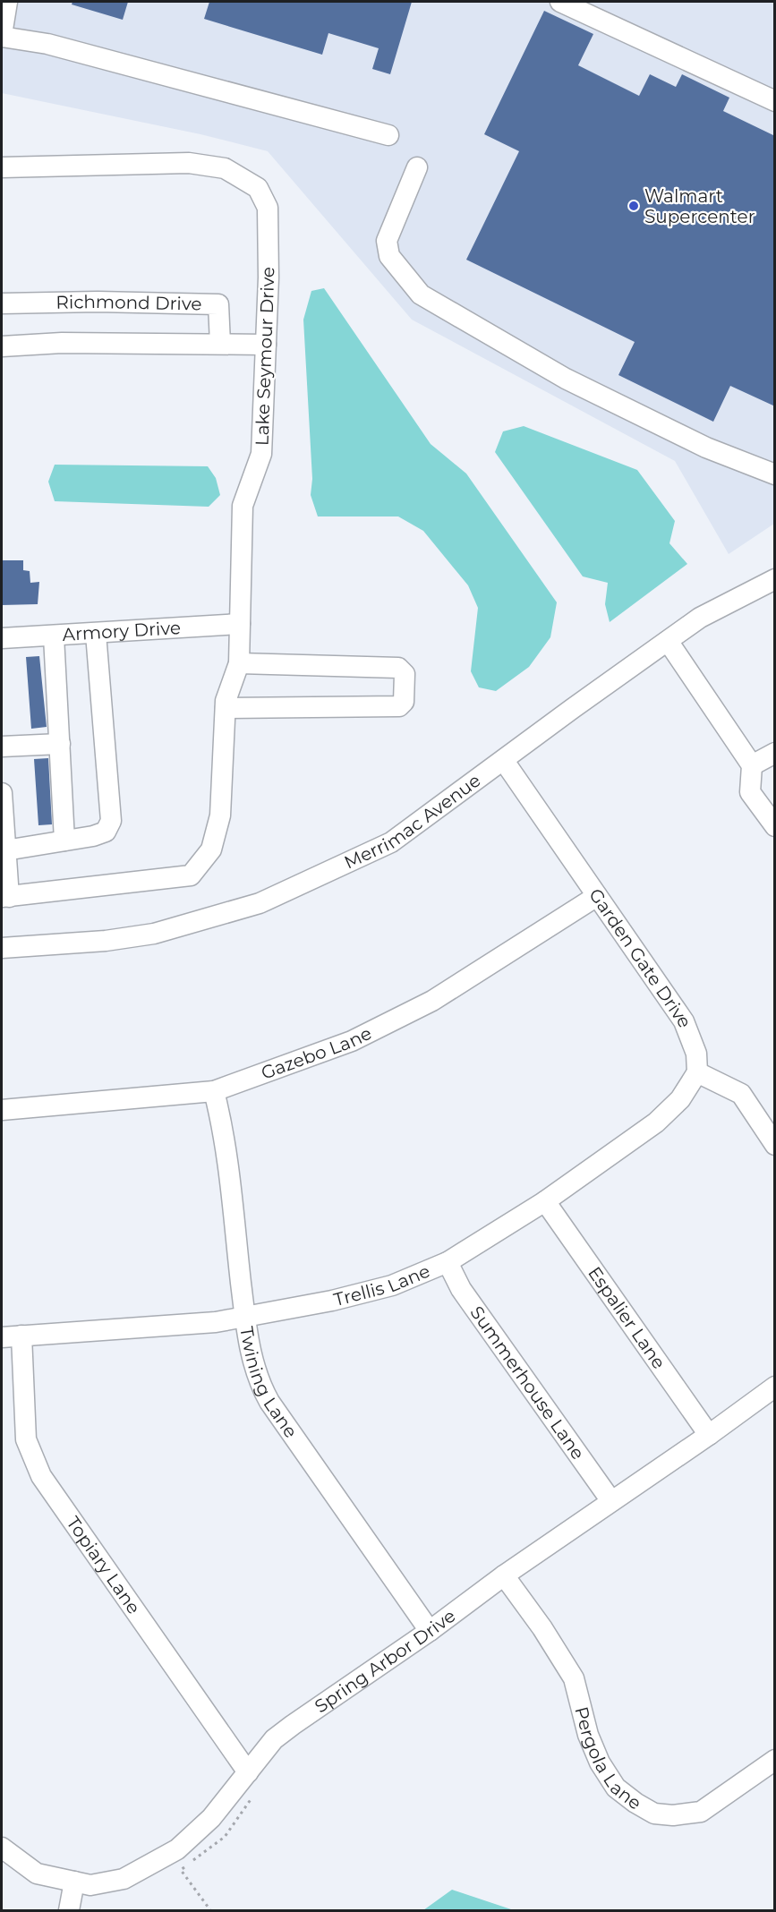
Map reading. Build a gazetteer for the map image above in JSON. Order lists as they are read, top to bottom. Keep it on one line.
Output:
{"streets":{"street":["Richmond Drive","Lake Seymour Drive","Armory Drive","Merrimac Avenue","Garden Gate Drive","Gazebo Lane","Trellis Lane","Espalier Lane","Twining Lane","Summerhouse Lane","Topiary Lane","Spring Arbor Drive","Pergola Lane"]},"crossings":[["Lake Seymour Drive","Armory Drive"],["Merrimac Avenue","Garden Gate Drive"],["Garden Gate Drive","Gazebo Lane"],["Garden Gate Drive","Trellis Lane"],["Gazebo Lane","Twining Lane"],["Trellis Lane","Espalier Lane"],["Trellis Lane","Twining Lane"],["Trellis Lane","Summerhouse Lane"],["Trellis Lane","Topiary Lane"],["Espalier Lane","Spring Arbor Drive"],["Twining Lane","Spring Arbor Drive"],["Summerhouse Lane","Spring Arbor Drive"],["Topiary Lane","Spring Arbor Drive"],["Spring Arbor Drive","Pergola Lane"]],"places":["Walmart Supercenter"]}
